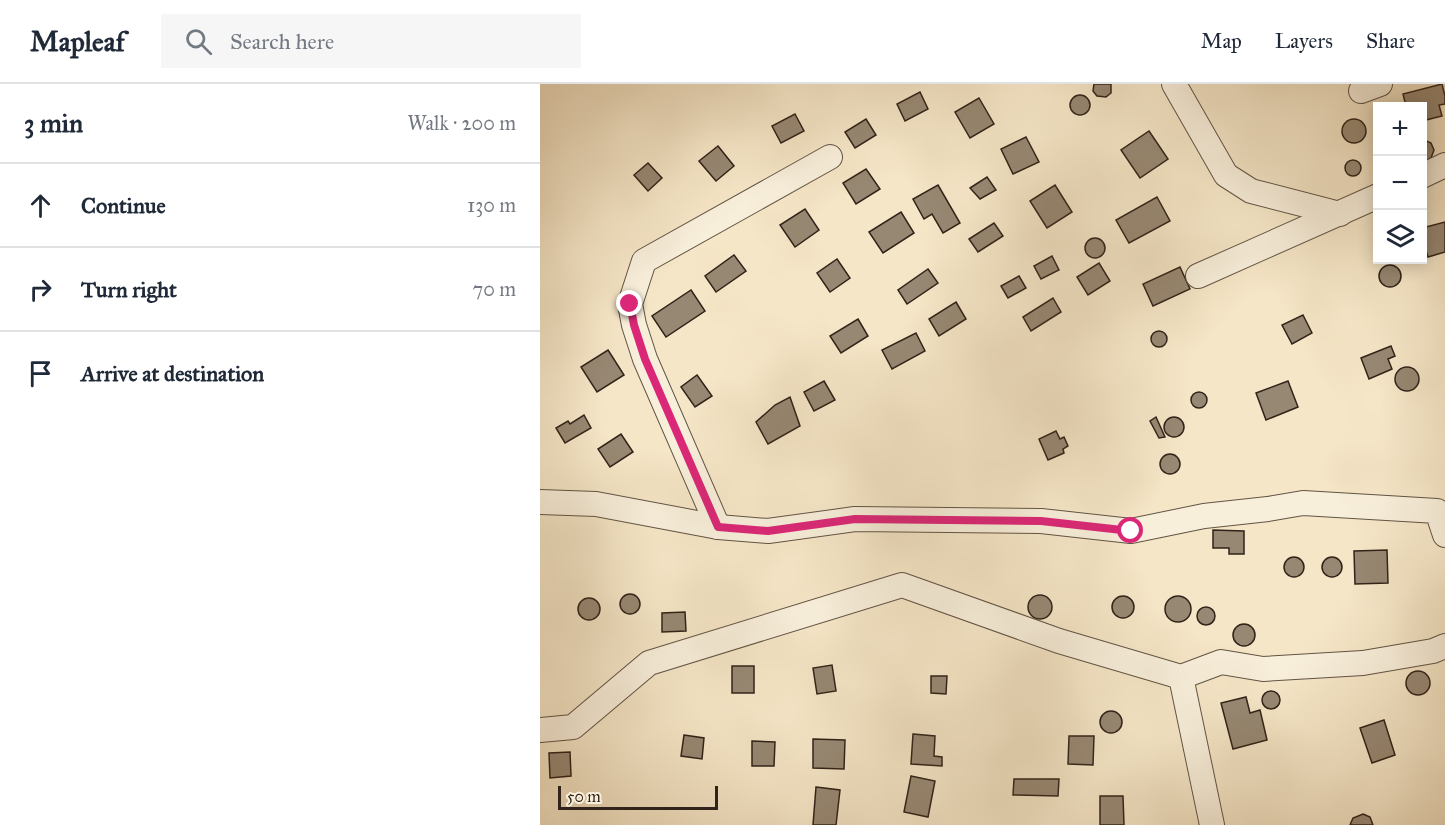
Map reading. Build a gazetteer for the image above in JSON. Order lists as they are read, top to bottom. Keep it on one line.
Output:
{"scale_bar":"50 m","page":{"header":"Mapleaf","search":"Search here","nav":["Map","Layers","Share"],"heading":["3 min","Walk · 200 m"],"map_buttons":["+","−"],"list":[["Continue","130 m"],["Turn right","70 m"],"Arrive at destination"],"scale":"50 m"}}
